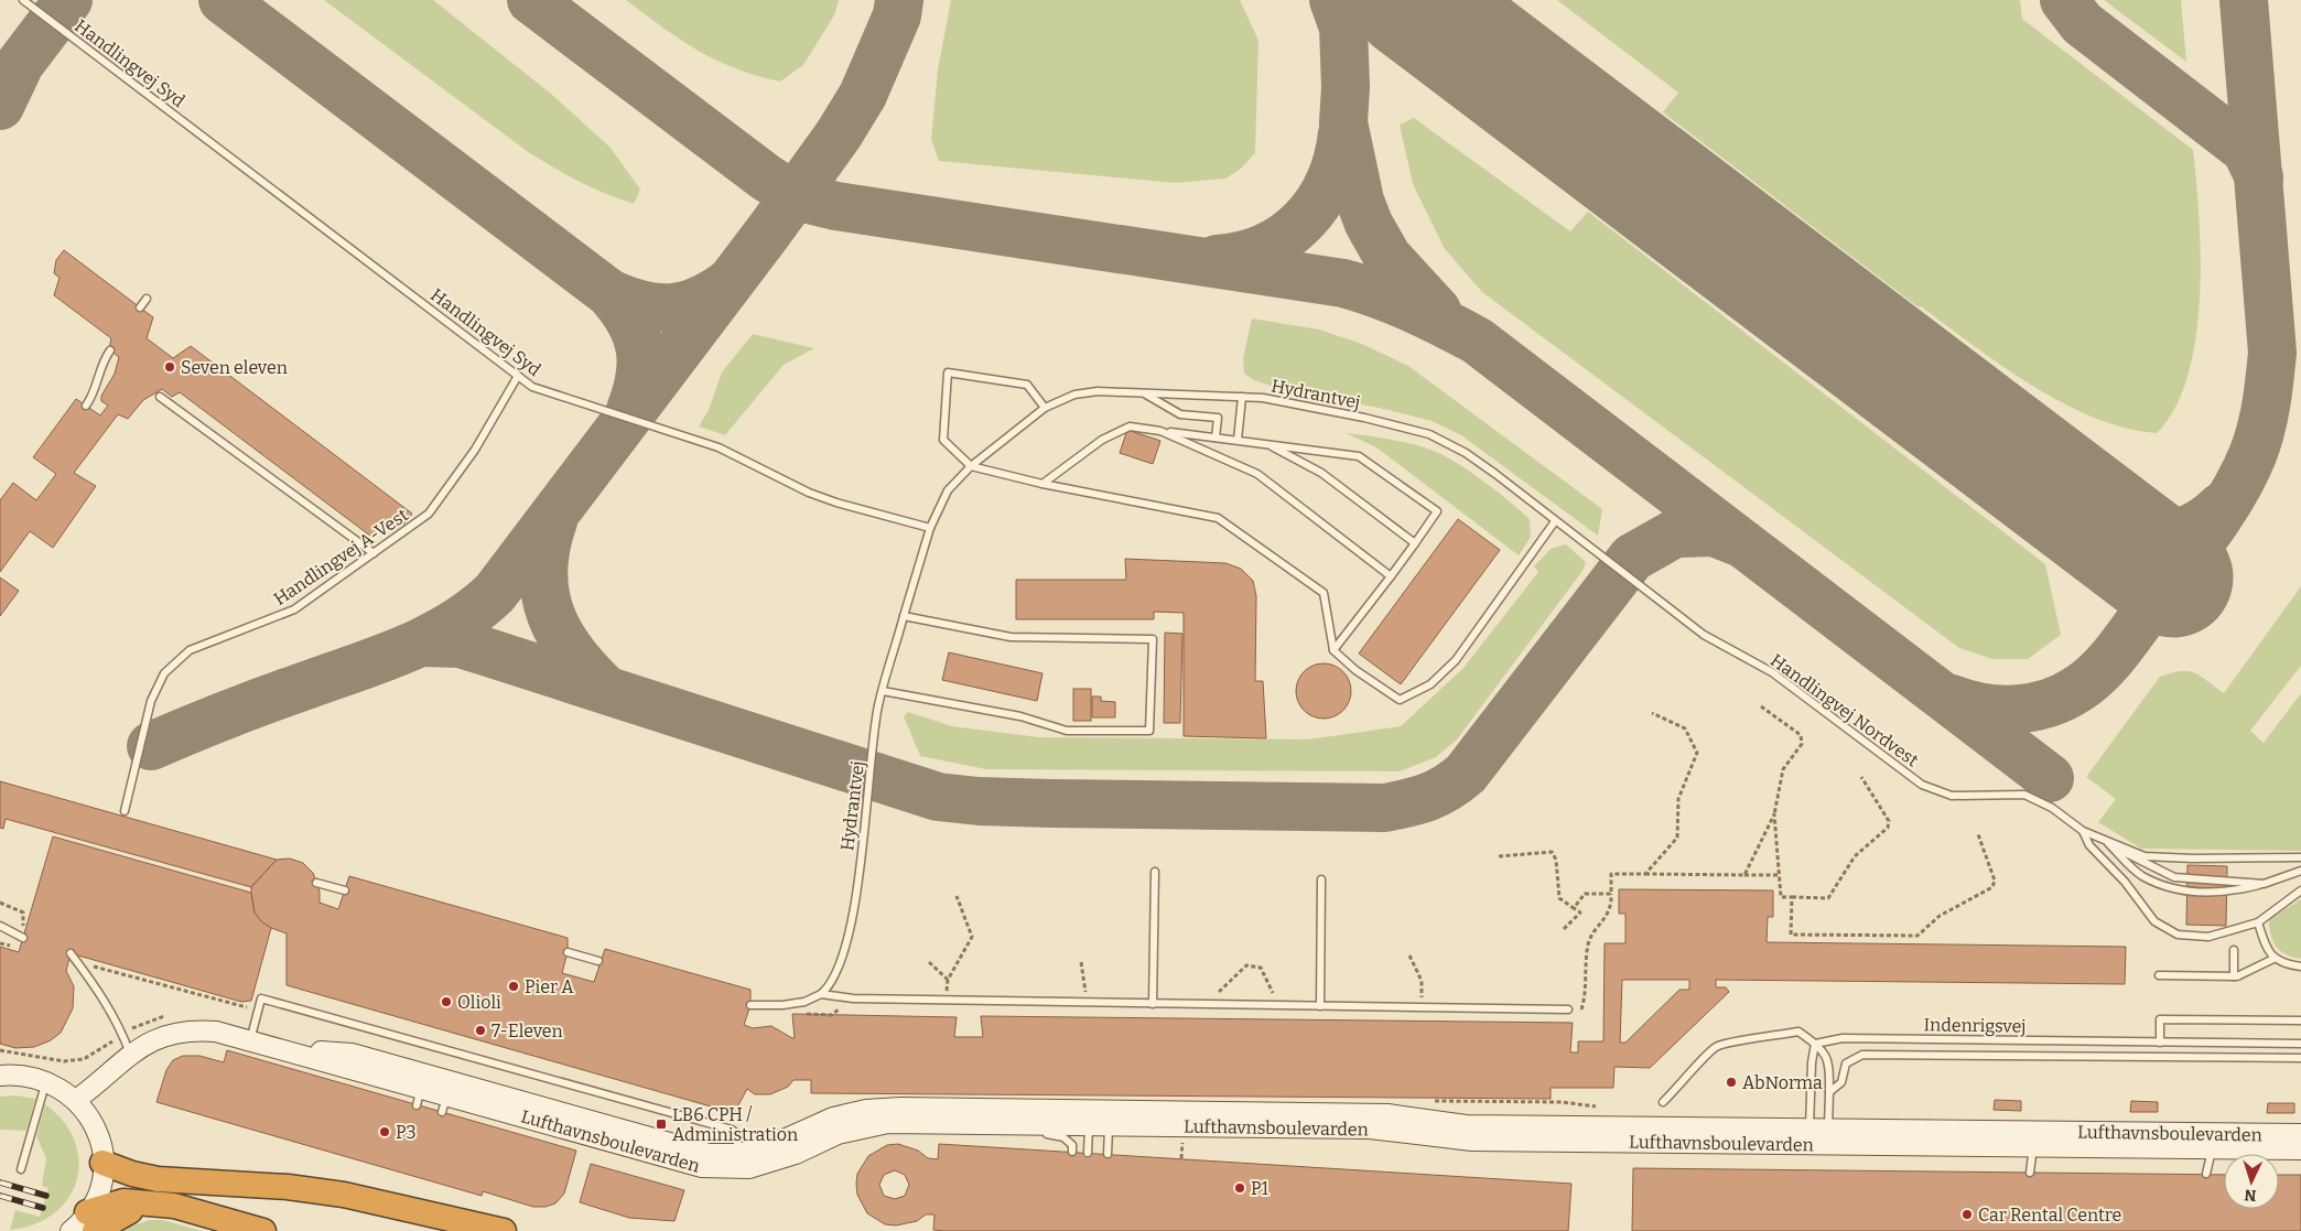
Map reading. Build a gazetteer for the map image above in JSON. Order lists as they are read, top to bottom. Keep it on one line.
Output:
{"streets":{"street":["Lufthavnsboulevarden"],"lane":["Handlingvej Syd","Hydrantvej","Handlingvej A-Vest","Handlingvej Nordvest","Indenrigsvej"]},"crossings":[["Handlingvej Syd","Hydrantvej"],["Handlingvej Syd","Handlingvej A-Vest"],["Hydrantvej","Handlingvej Nordvest"]],"places":{"other":["Seven eleven","Pier A","Olioli","7-Eleven","AbNorma","P3","P1","Car Rental Centre"],"transit":["LB6 CPH / Administration"]},"north":"bottom"}
